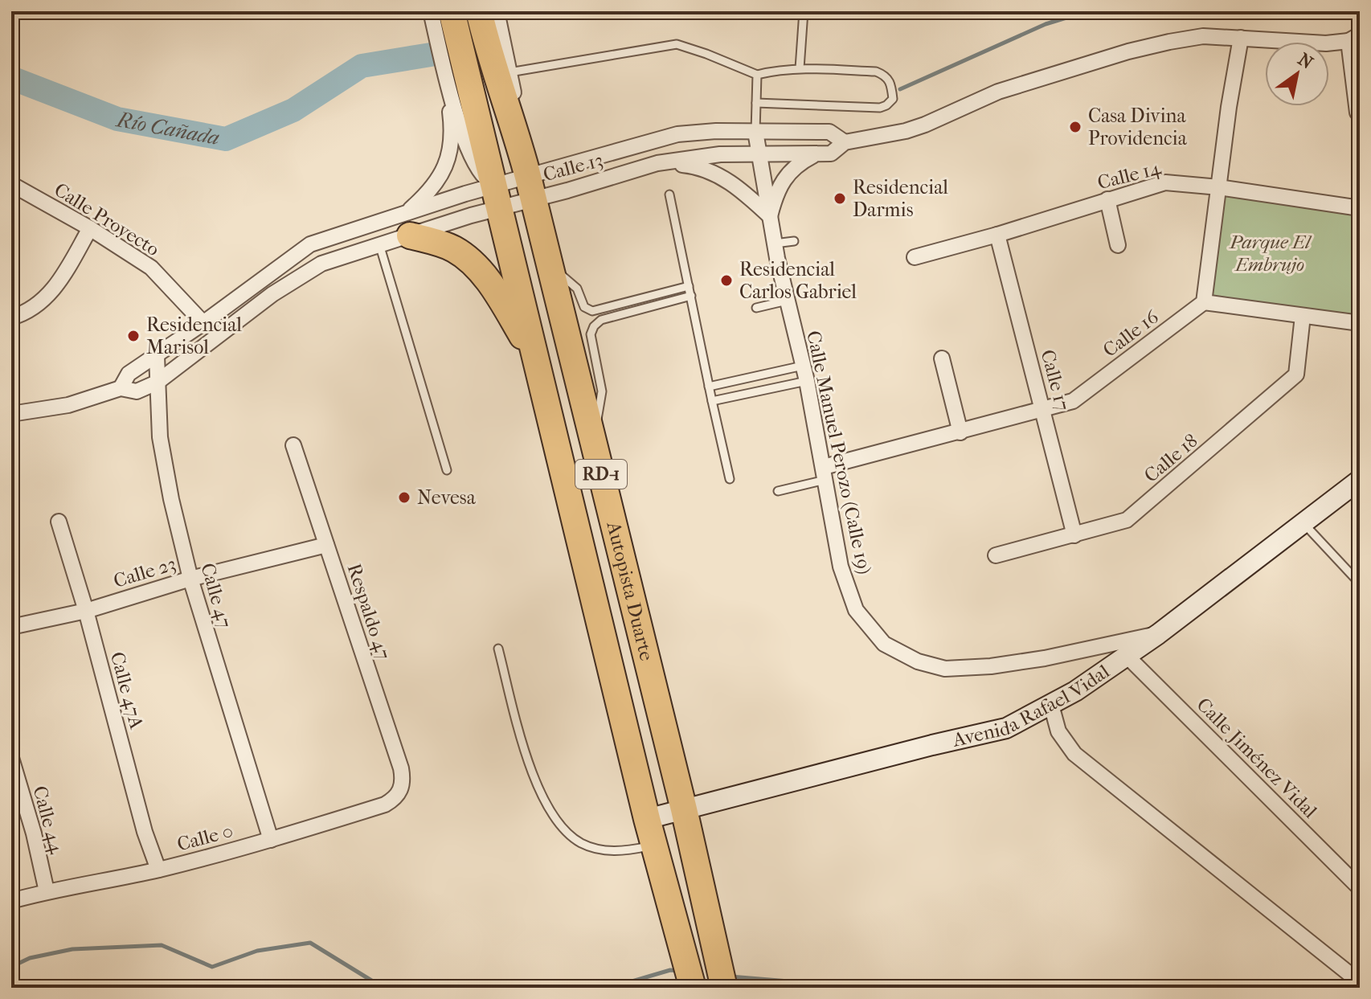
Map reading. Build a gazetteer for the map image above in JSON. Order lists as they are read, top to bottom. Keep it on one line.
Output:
{"streets":{"highway":["RD-1","Autopista Duarte"],"main road":["Avenida Rafael Vidal"],"street":["Calle 13","Calle 14","Calle Proyecto","Calle 16","Calle 17","Calle Manuel Perozo (Calle 19)","Calle 18","Calle 23","Calle 47","Respaldo 47","Calle 47A","Calle Jiménez Vidal","Calle 44","Calle 0"]},"crossings":[["Calle 13","Autopista Duarte"],["Calle 14","Calle 17"],["Calle 16","Calle 17"],["Calle 16","Calle Manuel Perozo (Calle 19)"],["Calle 17","Calle 18"],["Calle Manuel Perozo (Calle 19)","Avenida Rafael Vidal"],["Calle 23","Calle 47"],["Calle 23","Respaldo 47"],["Calle 23","Calle 47A"],["Autopista Duarte","Avenida Rafael Vidal"],["Calle 47","Calle 0"],["Respaldo 47","Calle 0"],["Calle 47A","Calle 0"],["Avenida Rafael Vidal","Calle Jiménez Vidal"],["Calle 44","Calle 0"]],"water":["Río Cañada"],"parks":["Parque El Embrujo"],"places":["Casa Divina Providencia","Residencial Darmis","Residencial Carlos Gabriel","Residencial Marisol","Nevesa"],"north":"top right"}
